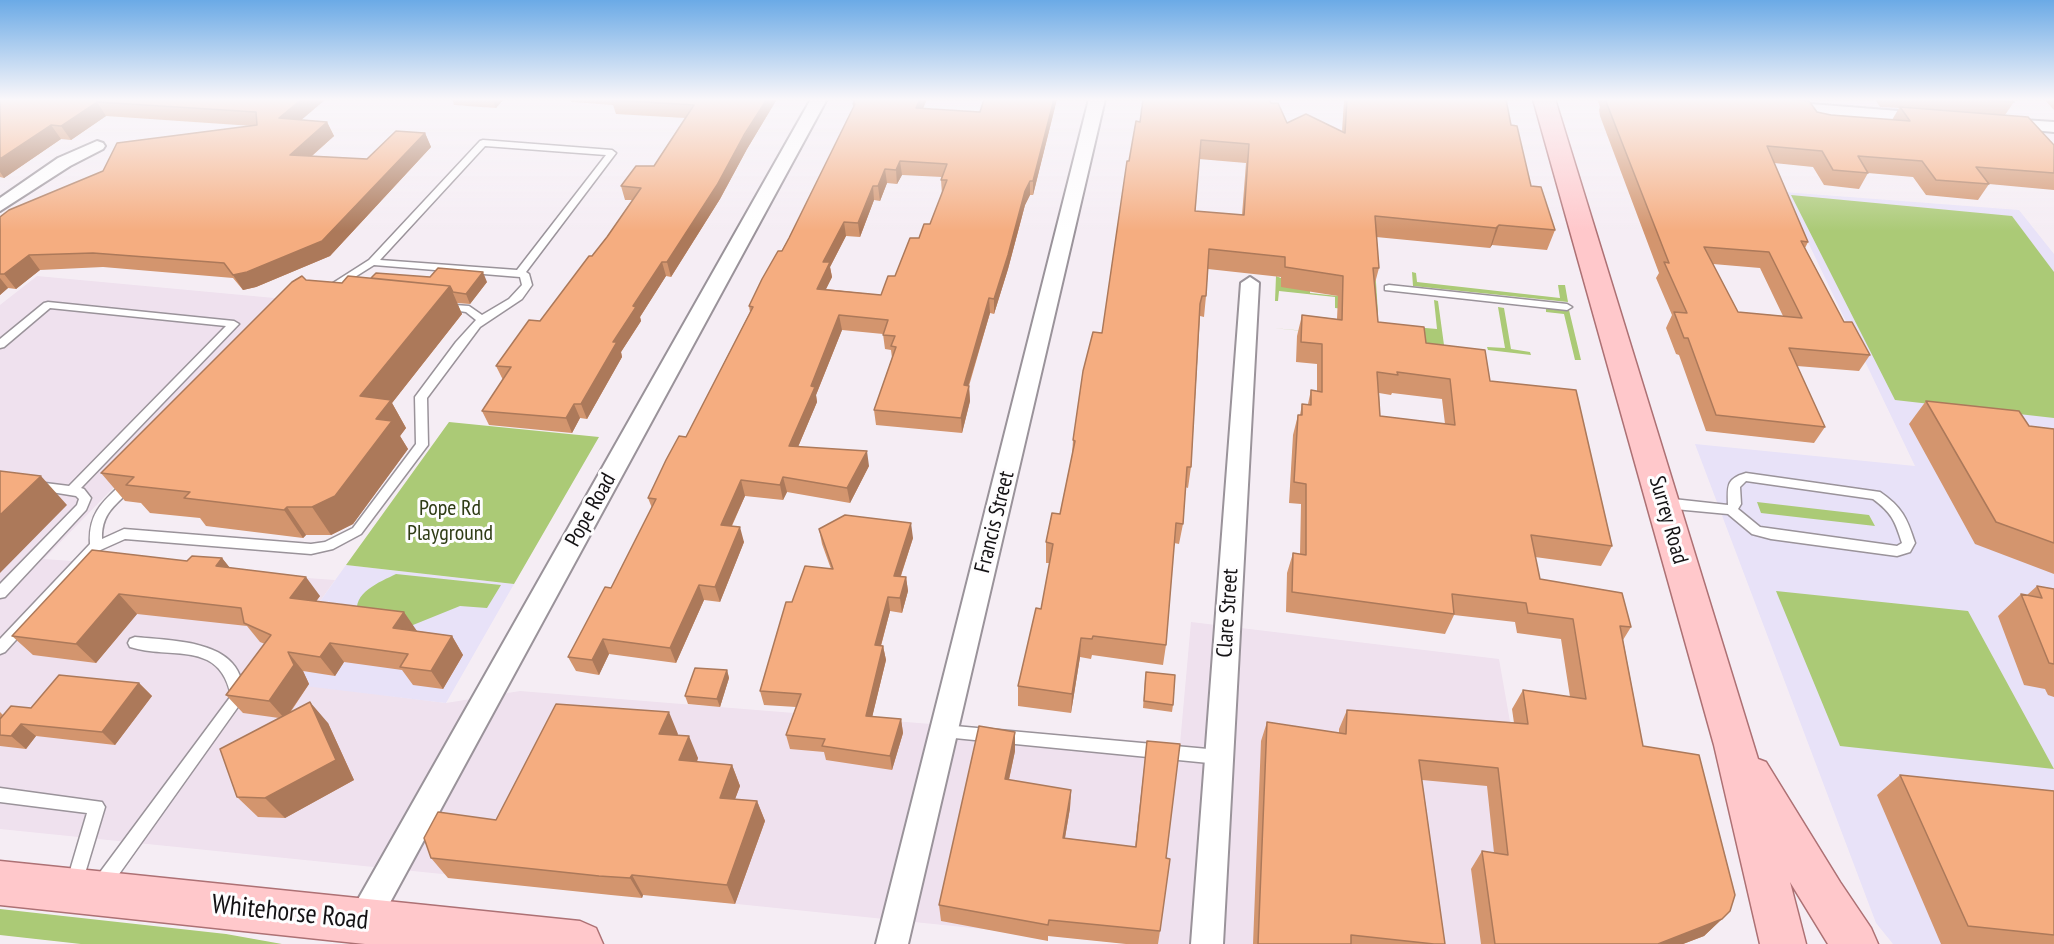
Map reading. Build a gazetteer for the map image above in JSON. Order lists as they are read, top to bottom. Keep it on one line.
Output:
{"streets":{"main road":["Surrey Road","Whitehorse Road"],"street":["Pope Road","Francis Street","Clare Street"]},"crossings":[["Pope Road","Whitehorse Road"]],"parks":["Pope Rd Playground"]}
